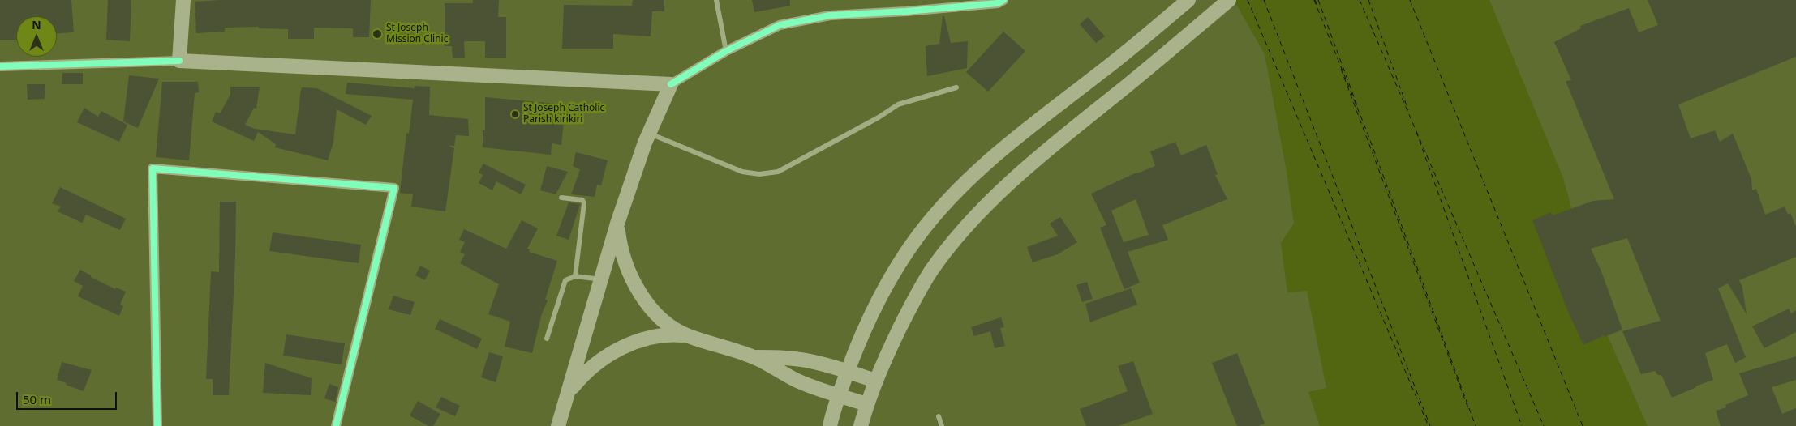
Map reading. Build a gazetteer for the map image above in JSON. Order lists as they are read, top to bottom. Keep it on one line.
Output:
{"places":["St Joseph Mission Clinic","St Joseph Catholic Parish kirikiri"],"scale_bar":"50 m","north":"top"}
